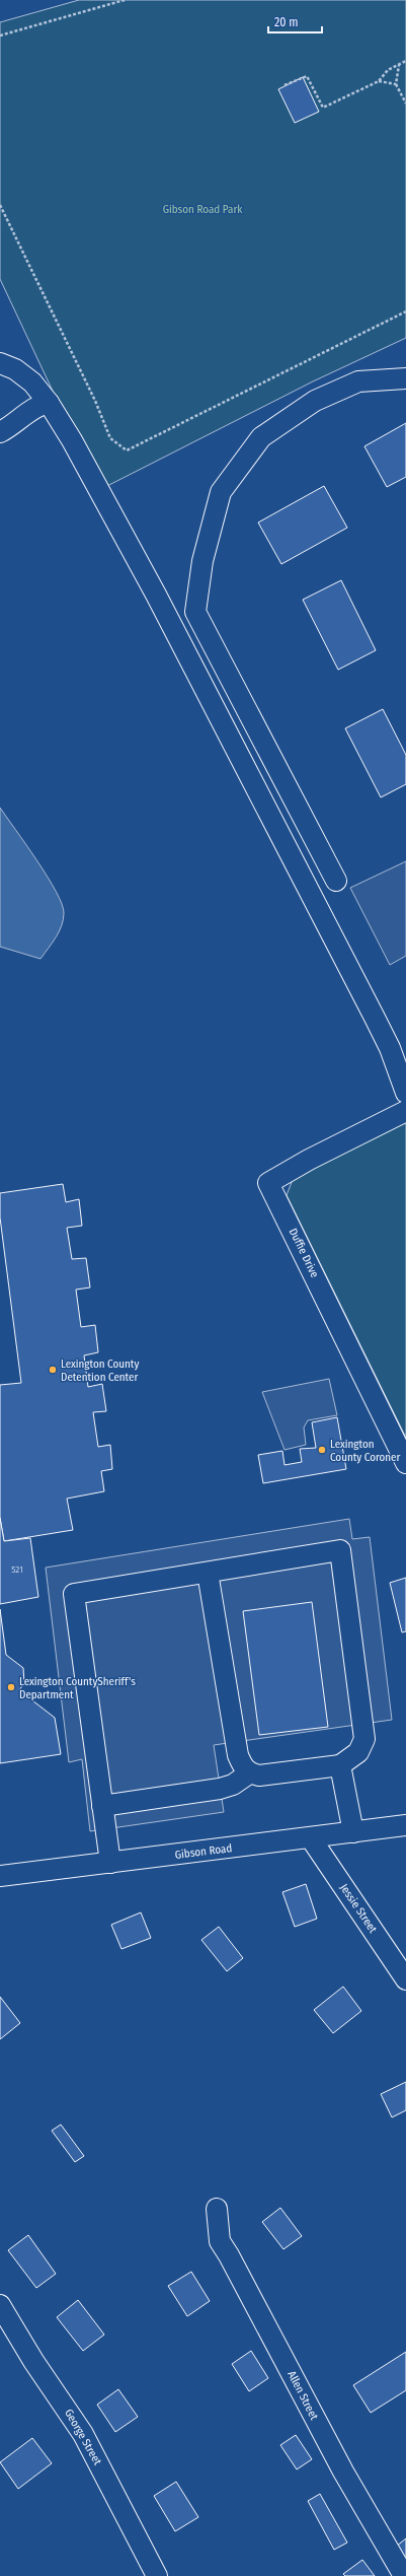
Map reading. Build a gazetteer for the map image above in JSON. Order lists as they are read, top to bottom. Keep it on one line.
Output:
{"streets":{"street":["Duffie Drive","Gibson Road","Jessie Street","Allen Street","George Street"]},"crossings":[["Gibson Road","Jessie Street"]],"parks":["Gibson Road Park"],"places":["Lexington County Detention Center","Lexington County Coroner","Lexington CountySheriff's Department"],"house_numbers":["521"],"scale_bar":"20 m"}
